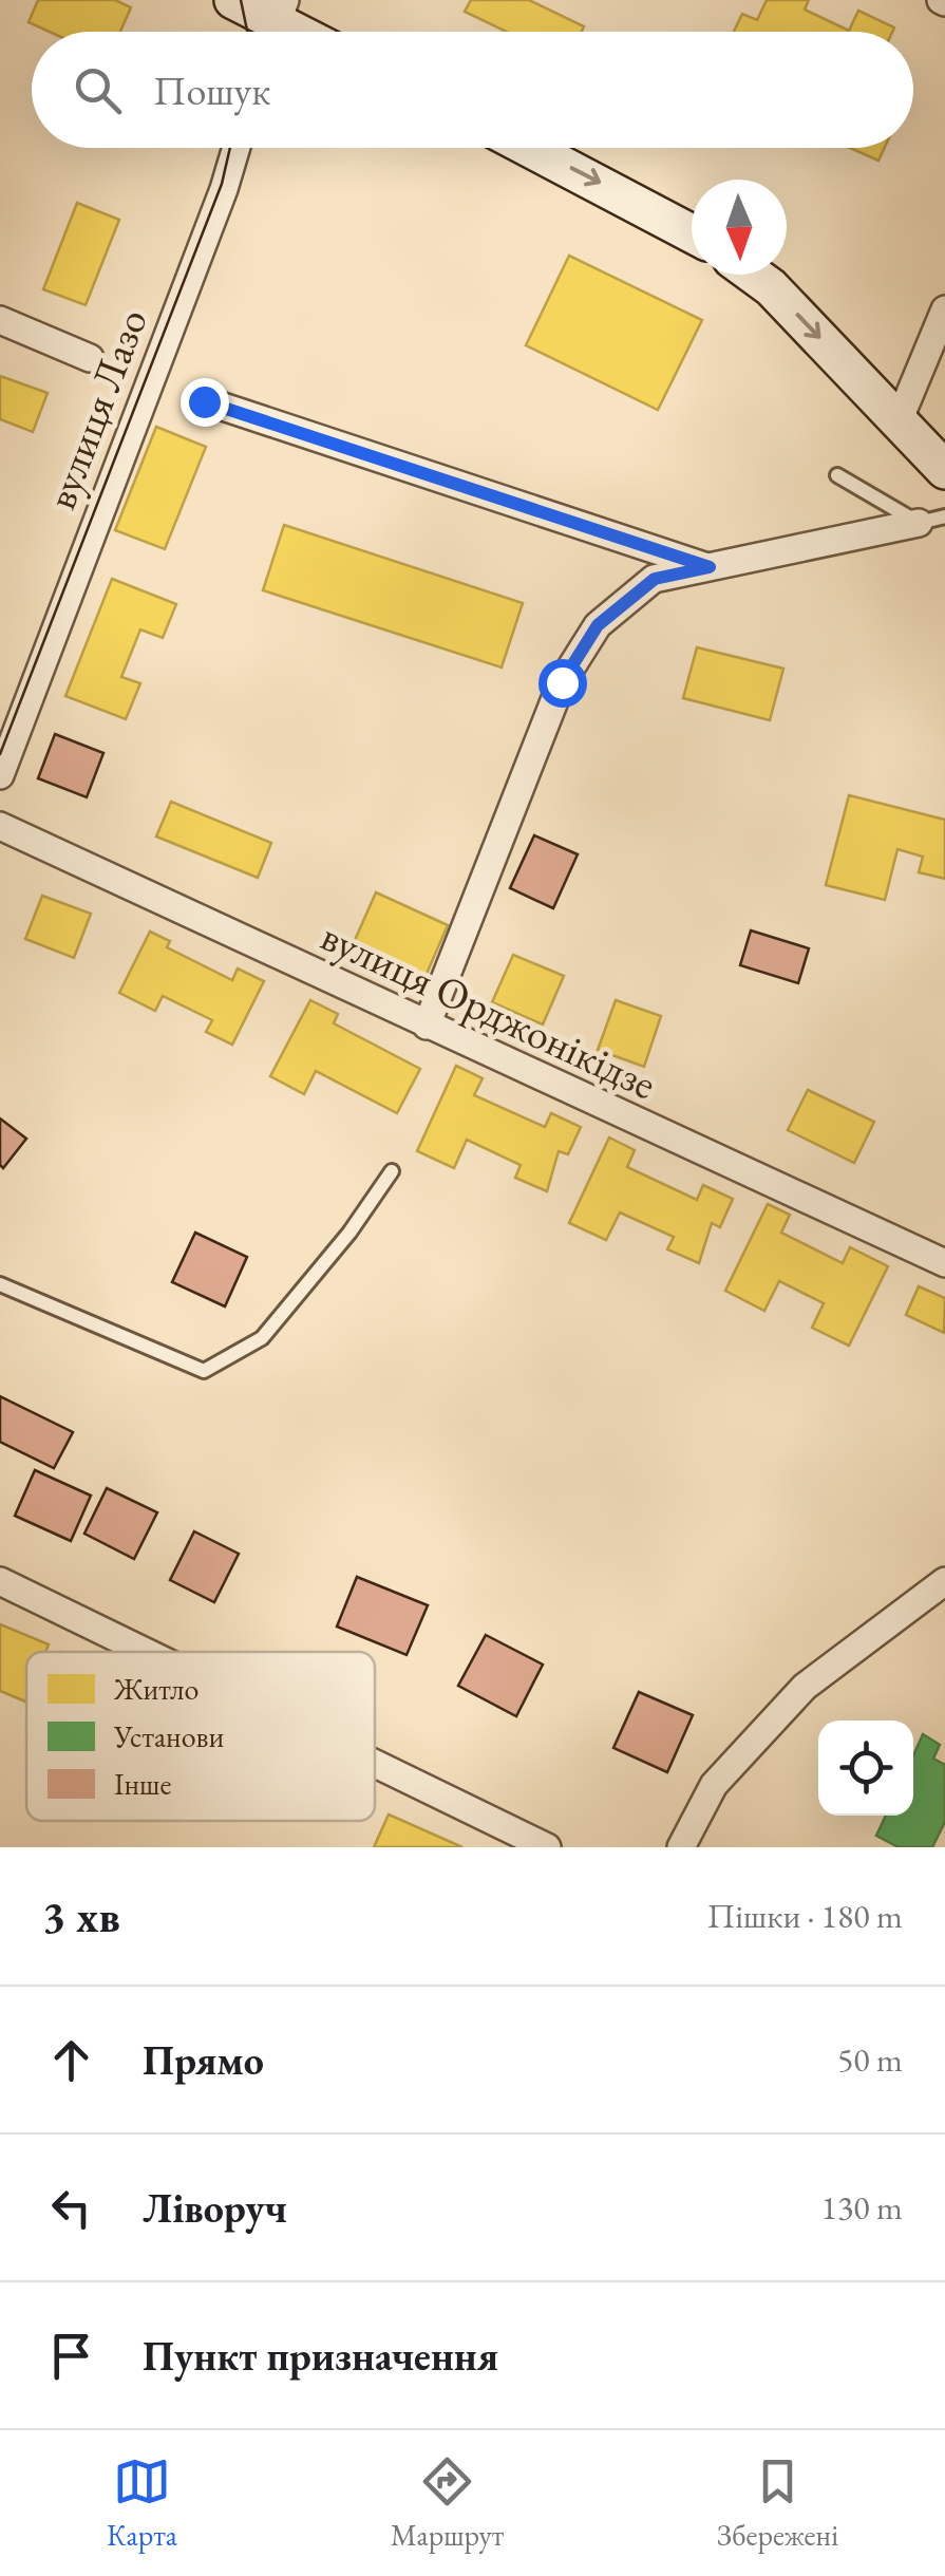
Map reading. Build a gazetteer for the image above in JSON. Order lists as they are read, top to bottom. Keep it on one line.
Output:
{"streets":{"street":["вулиця Лазо","вулиця Орджонікідзе"]},"legend":["Житло","Установи","Інше"],"north":"bottom","page":{"search":"Пошук","heading":["3 хв","Пішки · 180 m"],"list":[["Прямо","50 m"],["Ліворуч","130 m"],"Пункт призначення"],"nav":["Карта","Маршрут","Збережені"]}}
